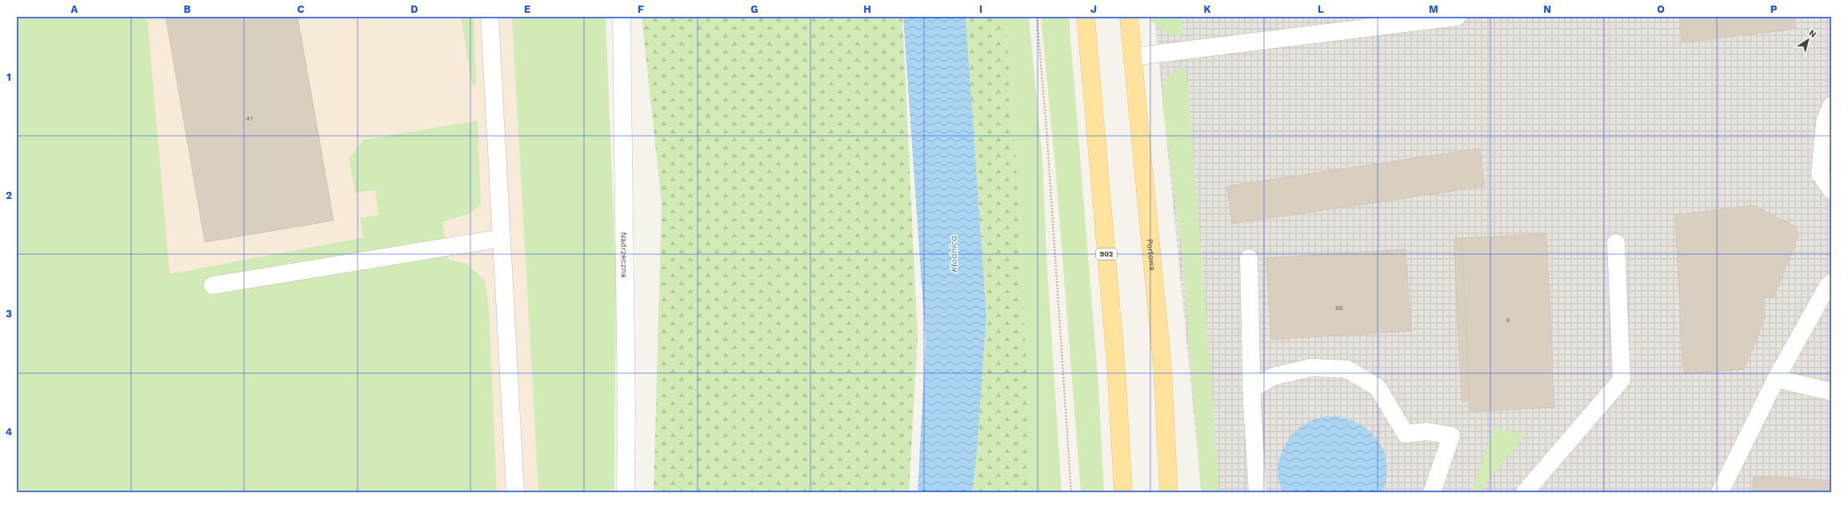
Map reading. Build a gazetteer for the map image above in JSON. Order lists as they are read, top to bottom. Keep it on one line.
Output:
{"streets":{"main road":["902","Portowa"],"street":["Nadrzeczna"]},"water":["Kłodnica"],"house_numbers":["47","8B","8"],"north":"top right","grid":{"columns":["A","B","C","D","E","F","G","H","I","J","K","L","M","N","O","P"],"rows":["1","2","3","4"]}}
